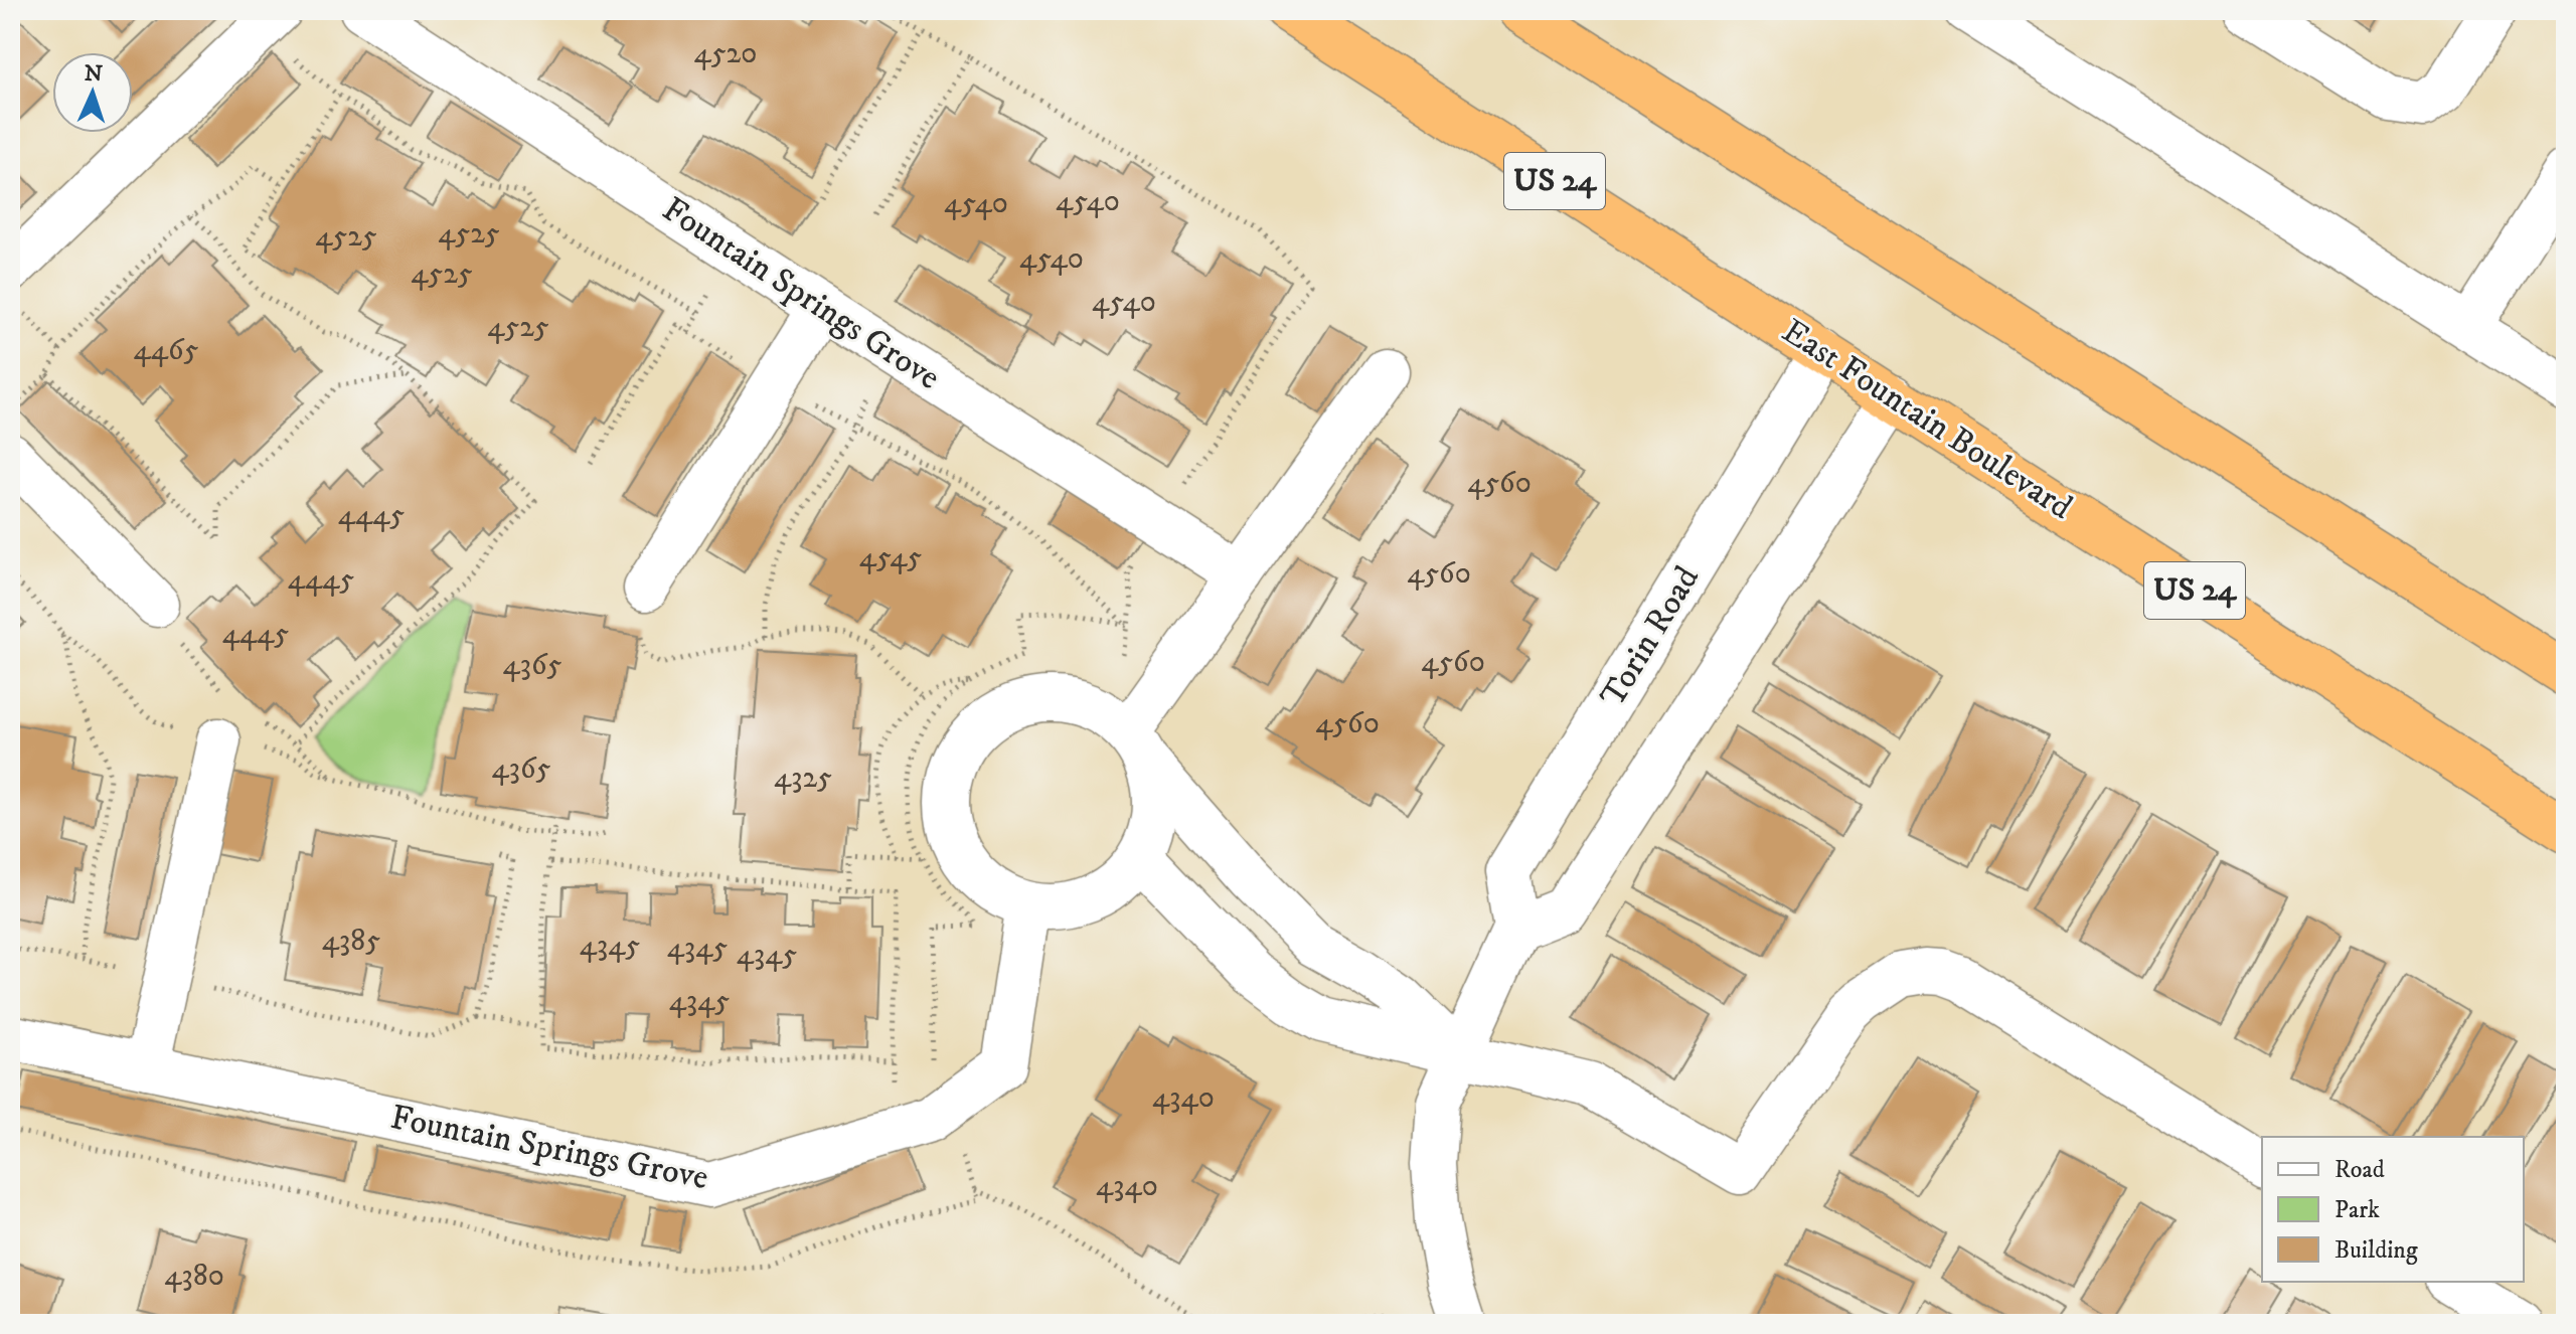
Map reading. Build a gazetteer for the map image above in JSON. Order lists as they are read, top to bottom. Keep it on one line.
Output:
{"streets":{"highway":["US 24","East Fountain Boulevard"],"street":["Fountain Springs Grove","Torin Road"]},"crossings":[["East Fountain Boulevard","Torin Road"]],"house_numbers":["4520","4540","4540","4525","4525","4540","4525","4540","4525","4465","4560","4445","4545","4560","4445","4445","4560","4365","4560","4365","4325","4385","4345","4345","4345","4345","4340","4340","4380"],"legend":["Road","Park","Building"],"north":"top"}
